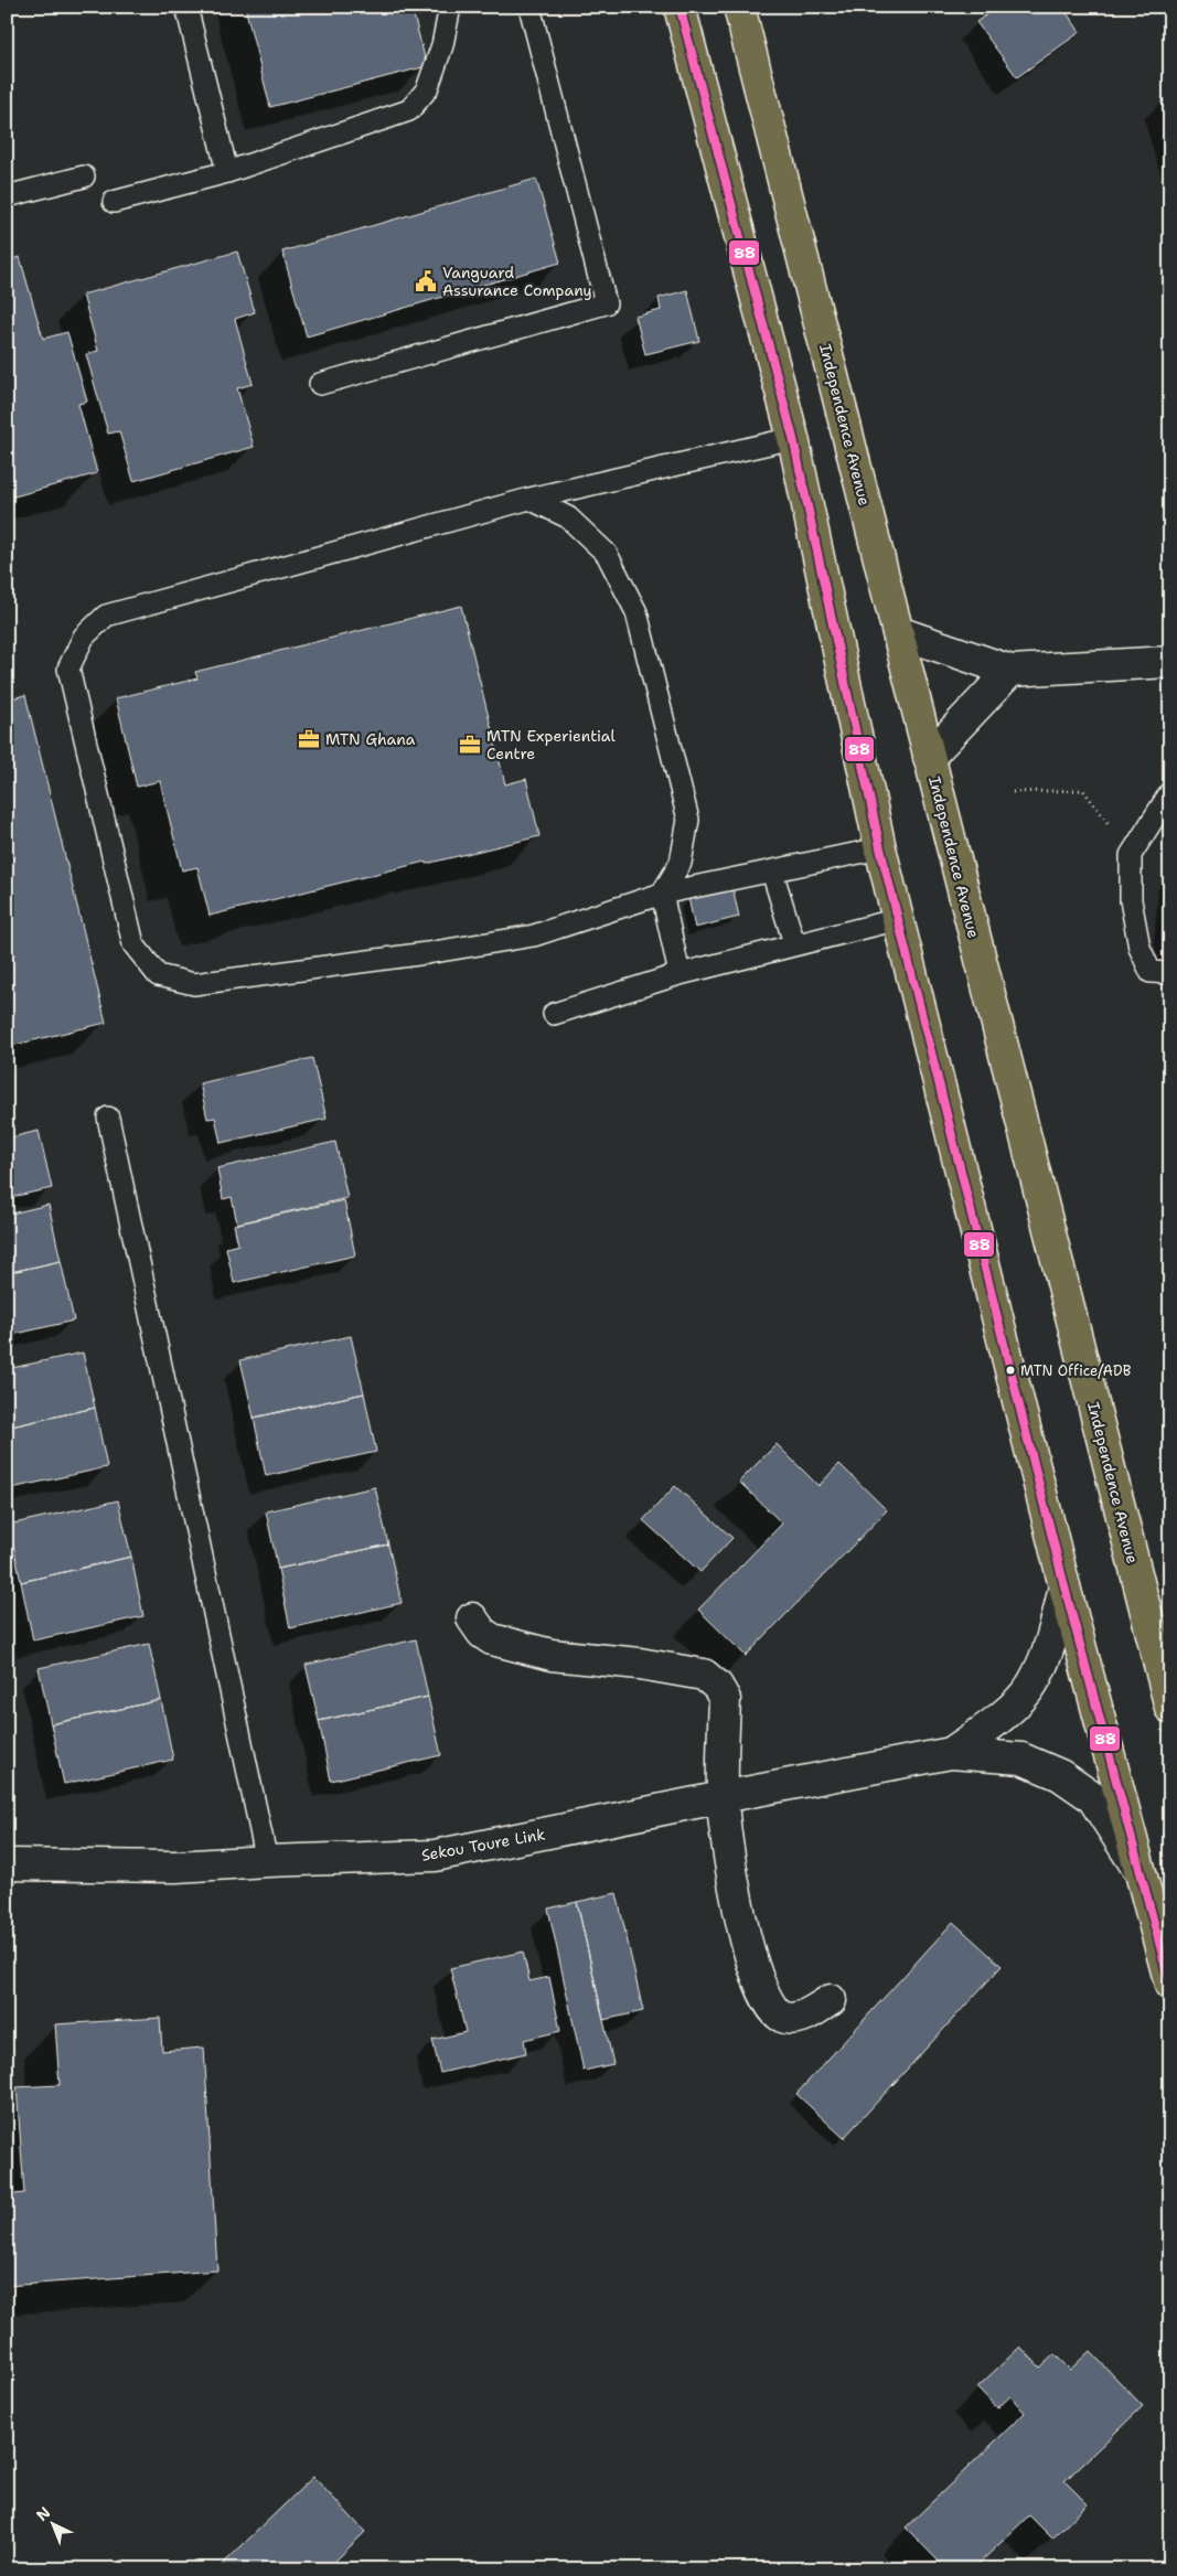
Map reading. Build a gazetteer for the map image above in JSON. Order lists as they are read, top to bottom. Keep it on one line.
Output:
{"streets":{"main road":["Independence Avenue"],"street":["Sekou Toure Link"]},"places":{"public building":["Vanguard Assurance Company"],"office":["MTN Ghana","MTN Experiential Centre"],"other":["MTN Office/ADB"]},"lines":["transit line 88"],"north":"top left"}
